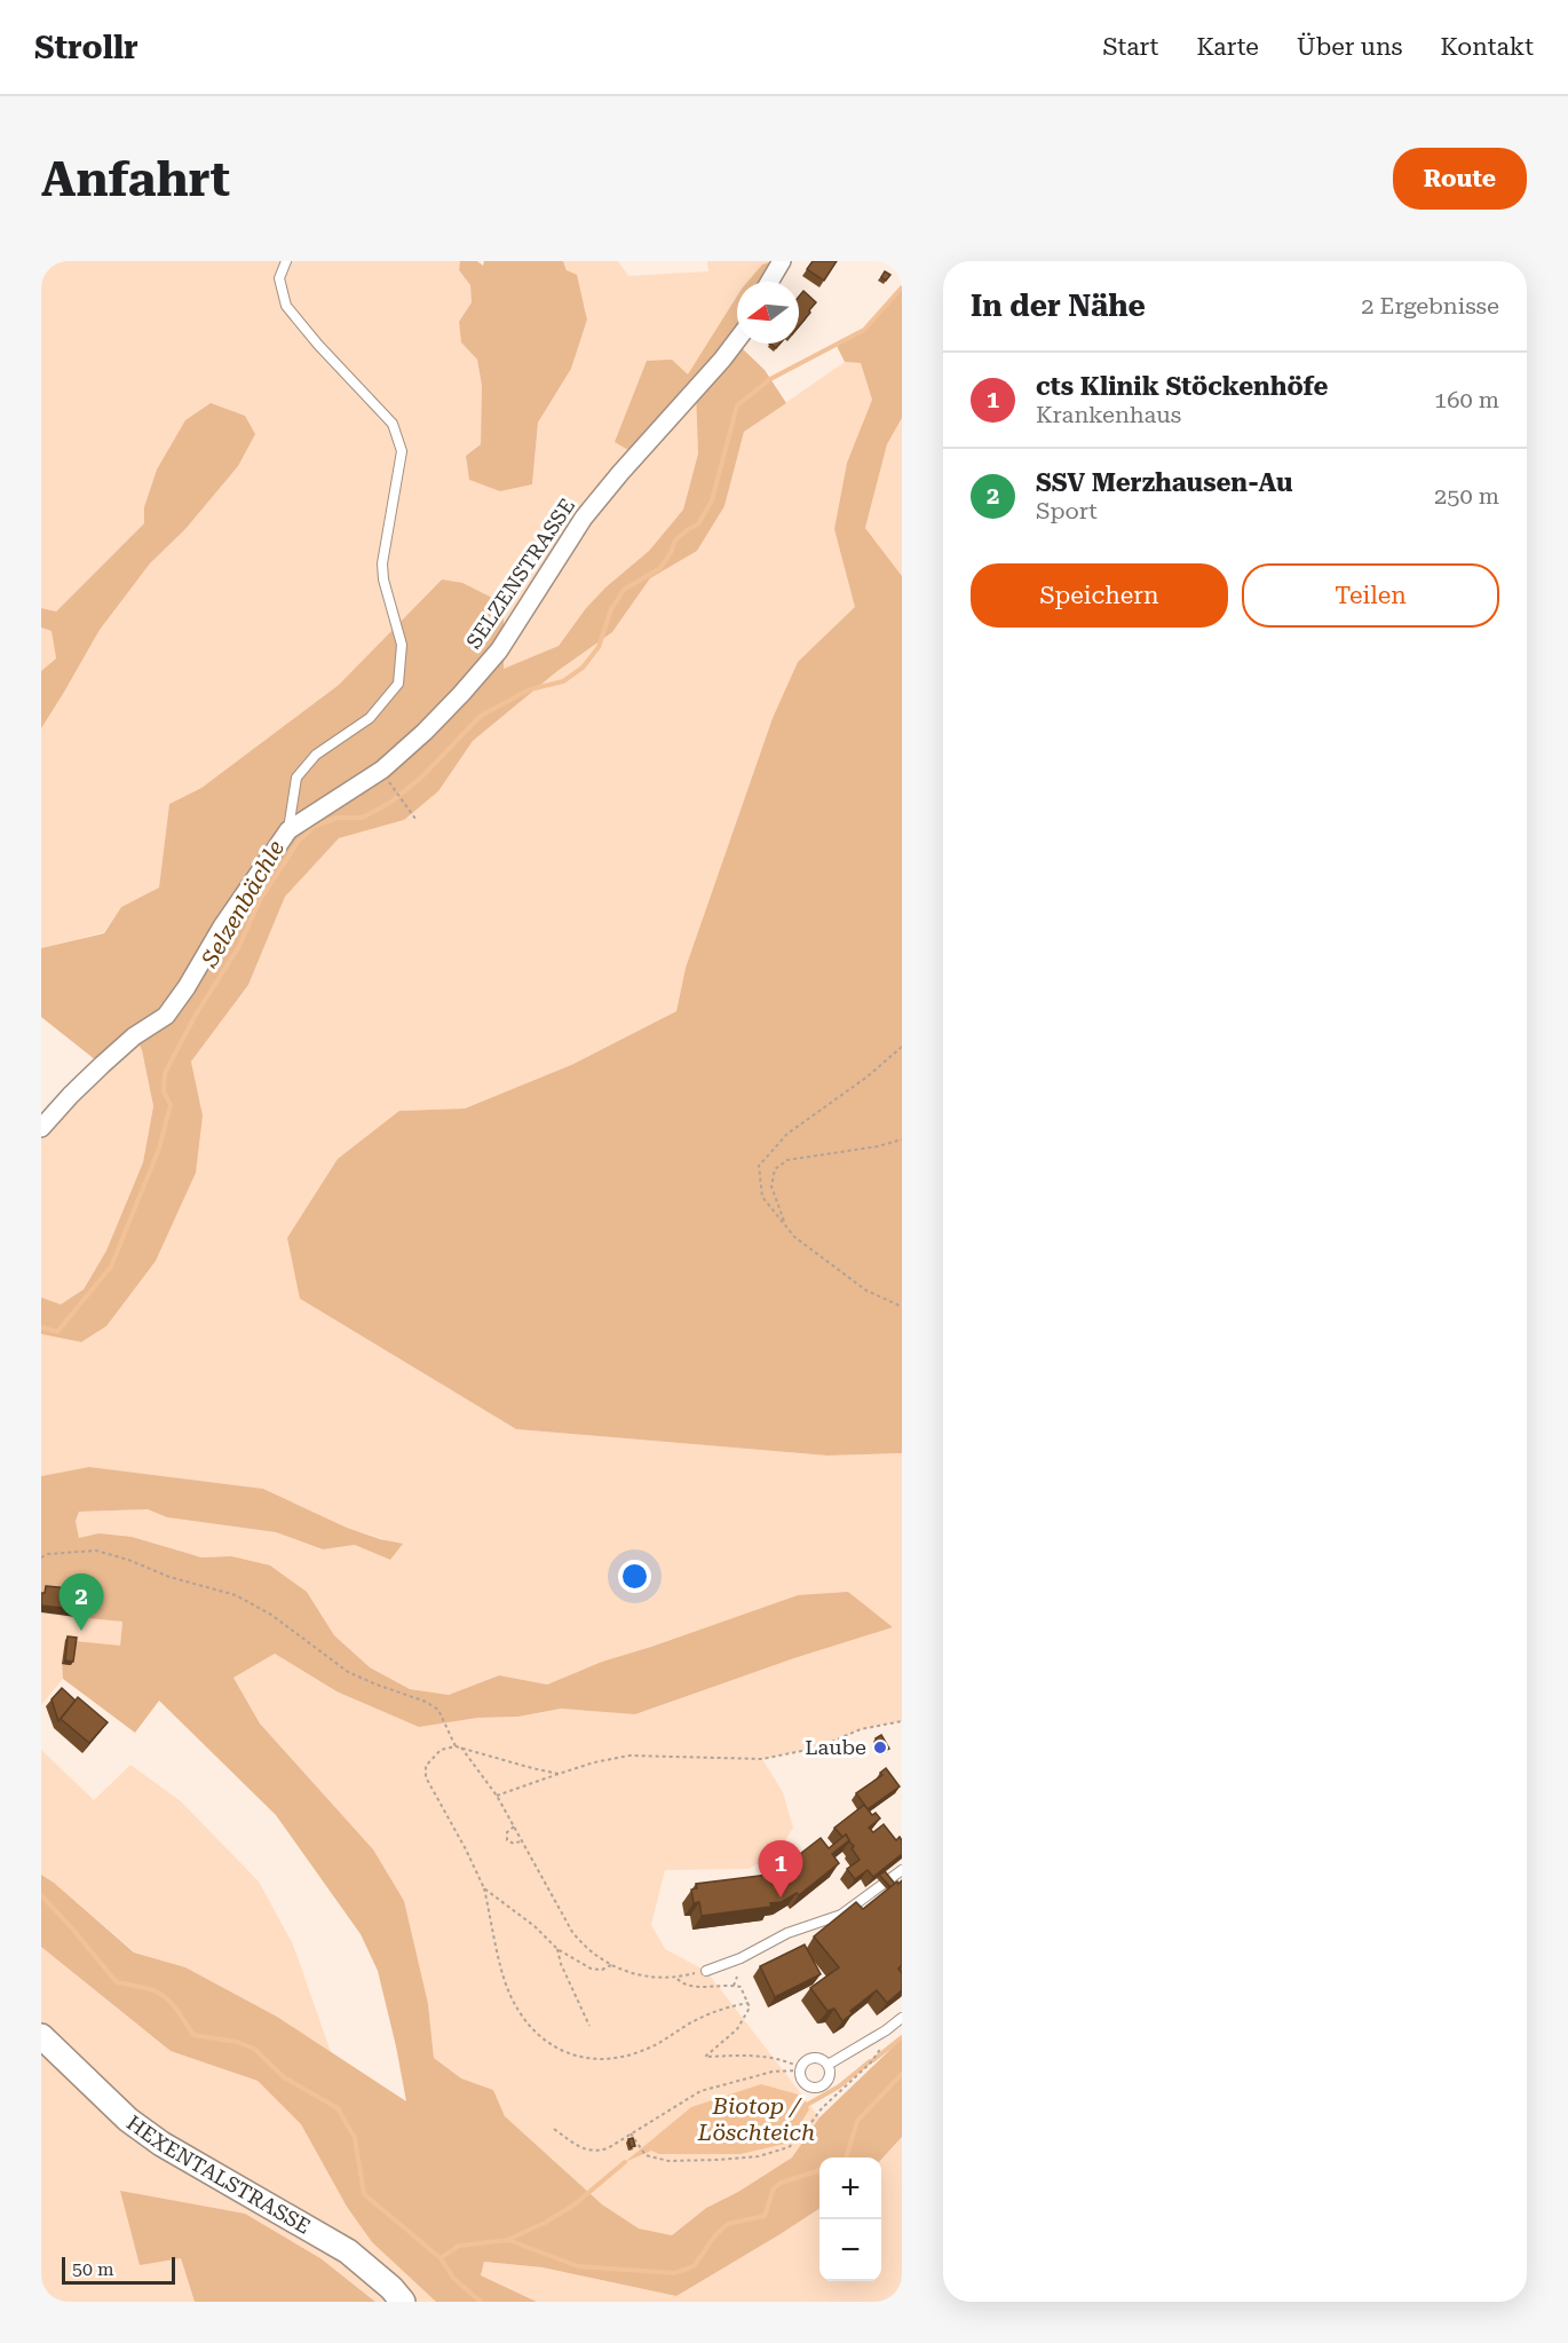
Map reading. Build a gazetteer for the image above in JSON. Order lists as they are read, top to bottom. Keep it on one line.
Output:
{"streets":{"main road":["HEXENTALSTRASSE"],"street":["SELZENSTRASSE"]},"water":["Selzenbächle","Biotop / Löschteich"],"places":["Laube"],"scale_bar":"50 m","north":"left","page":{"header":"Strollr","nav":["Start","Karte","Über uns","Kontakt"],"buttons":["Route",["Speichern","Teilen"]],"title":"Anfahrt","heading":["In der Nähe","2 Ergebnisse"],"list":[{"mark":"1","name":"cts Klinik Stöckenhöfe","note":"Krankenhaus","value":"160 m"},{"mark":"2","name":"SSV Merzhausen-Au","note":"Sport","value":"250 m"}],"pins":["2","1"],"map_buttons":["+","−"],"scale":"50 m"}}
